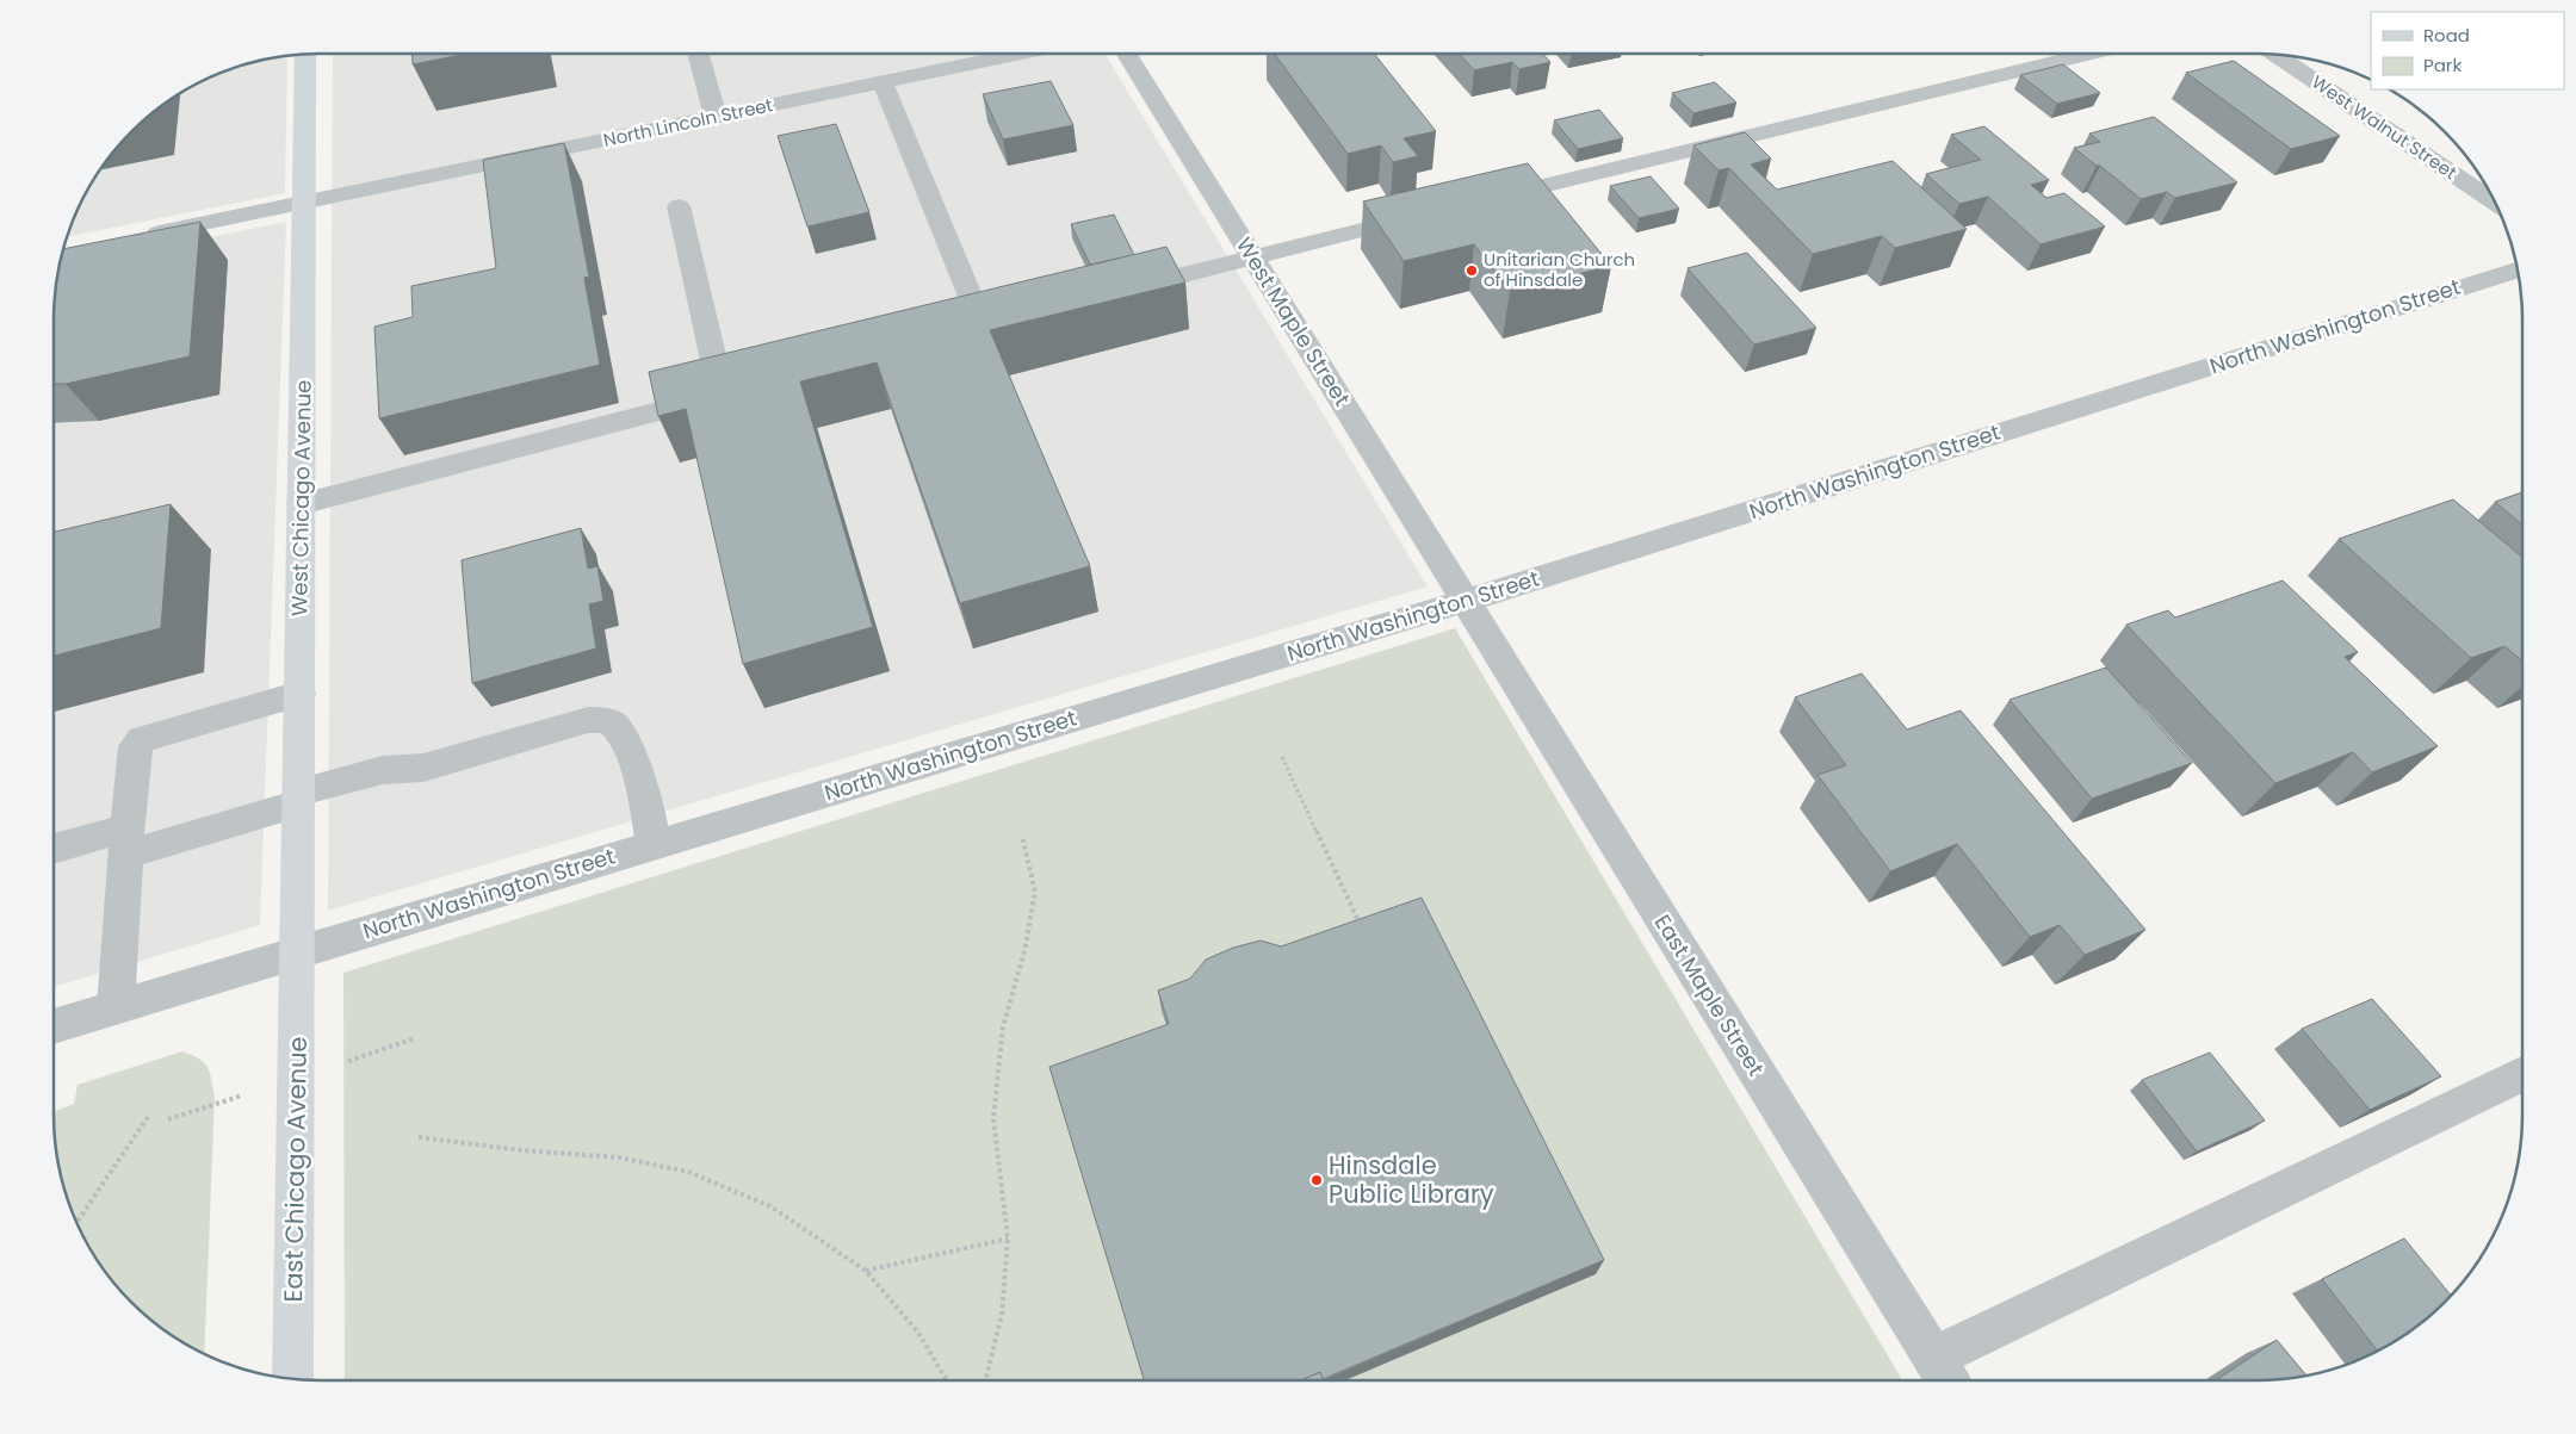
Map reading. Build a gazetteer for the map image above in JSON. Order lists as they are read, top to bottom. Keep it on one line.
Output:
{"streets":{"main road":["West Chicago Avenue","East Chicago Avenue"],"street":["North Lincoln Street","West Walnut Street","West Maple Street","North Washington Street","East Maple Street"]},"crossings":[["North Lincoln Street","West Chicago Avenue"],["West Maple Street","North Washington Street"],["West Maple Street","East Maple Street"],["North Washington Street","West Chicago Avenue"],["North Washington Street","East Maple Street"],["North Washington Street","East Chicago Avenue"],["West Chicago Avenue","East Chicago Avenue"]],"places":["Unitarian Church of Hinsdale","Hinsdale Public Library"],"legend":["Road","Park"]}
